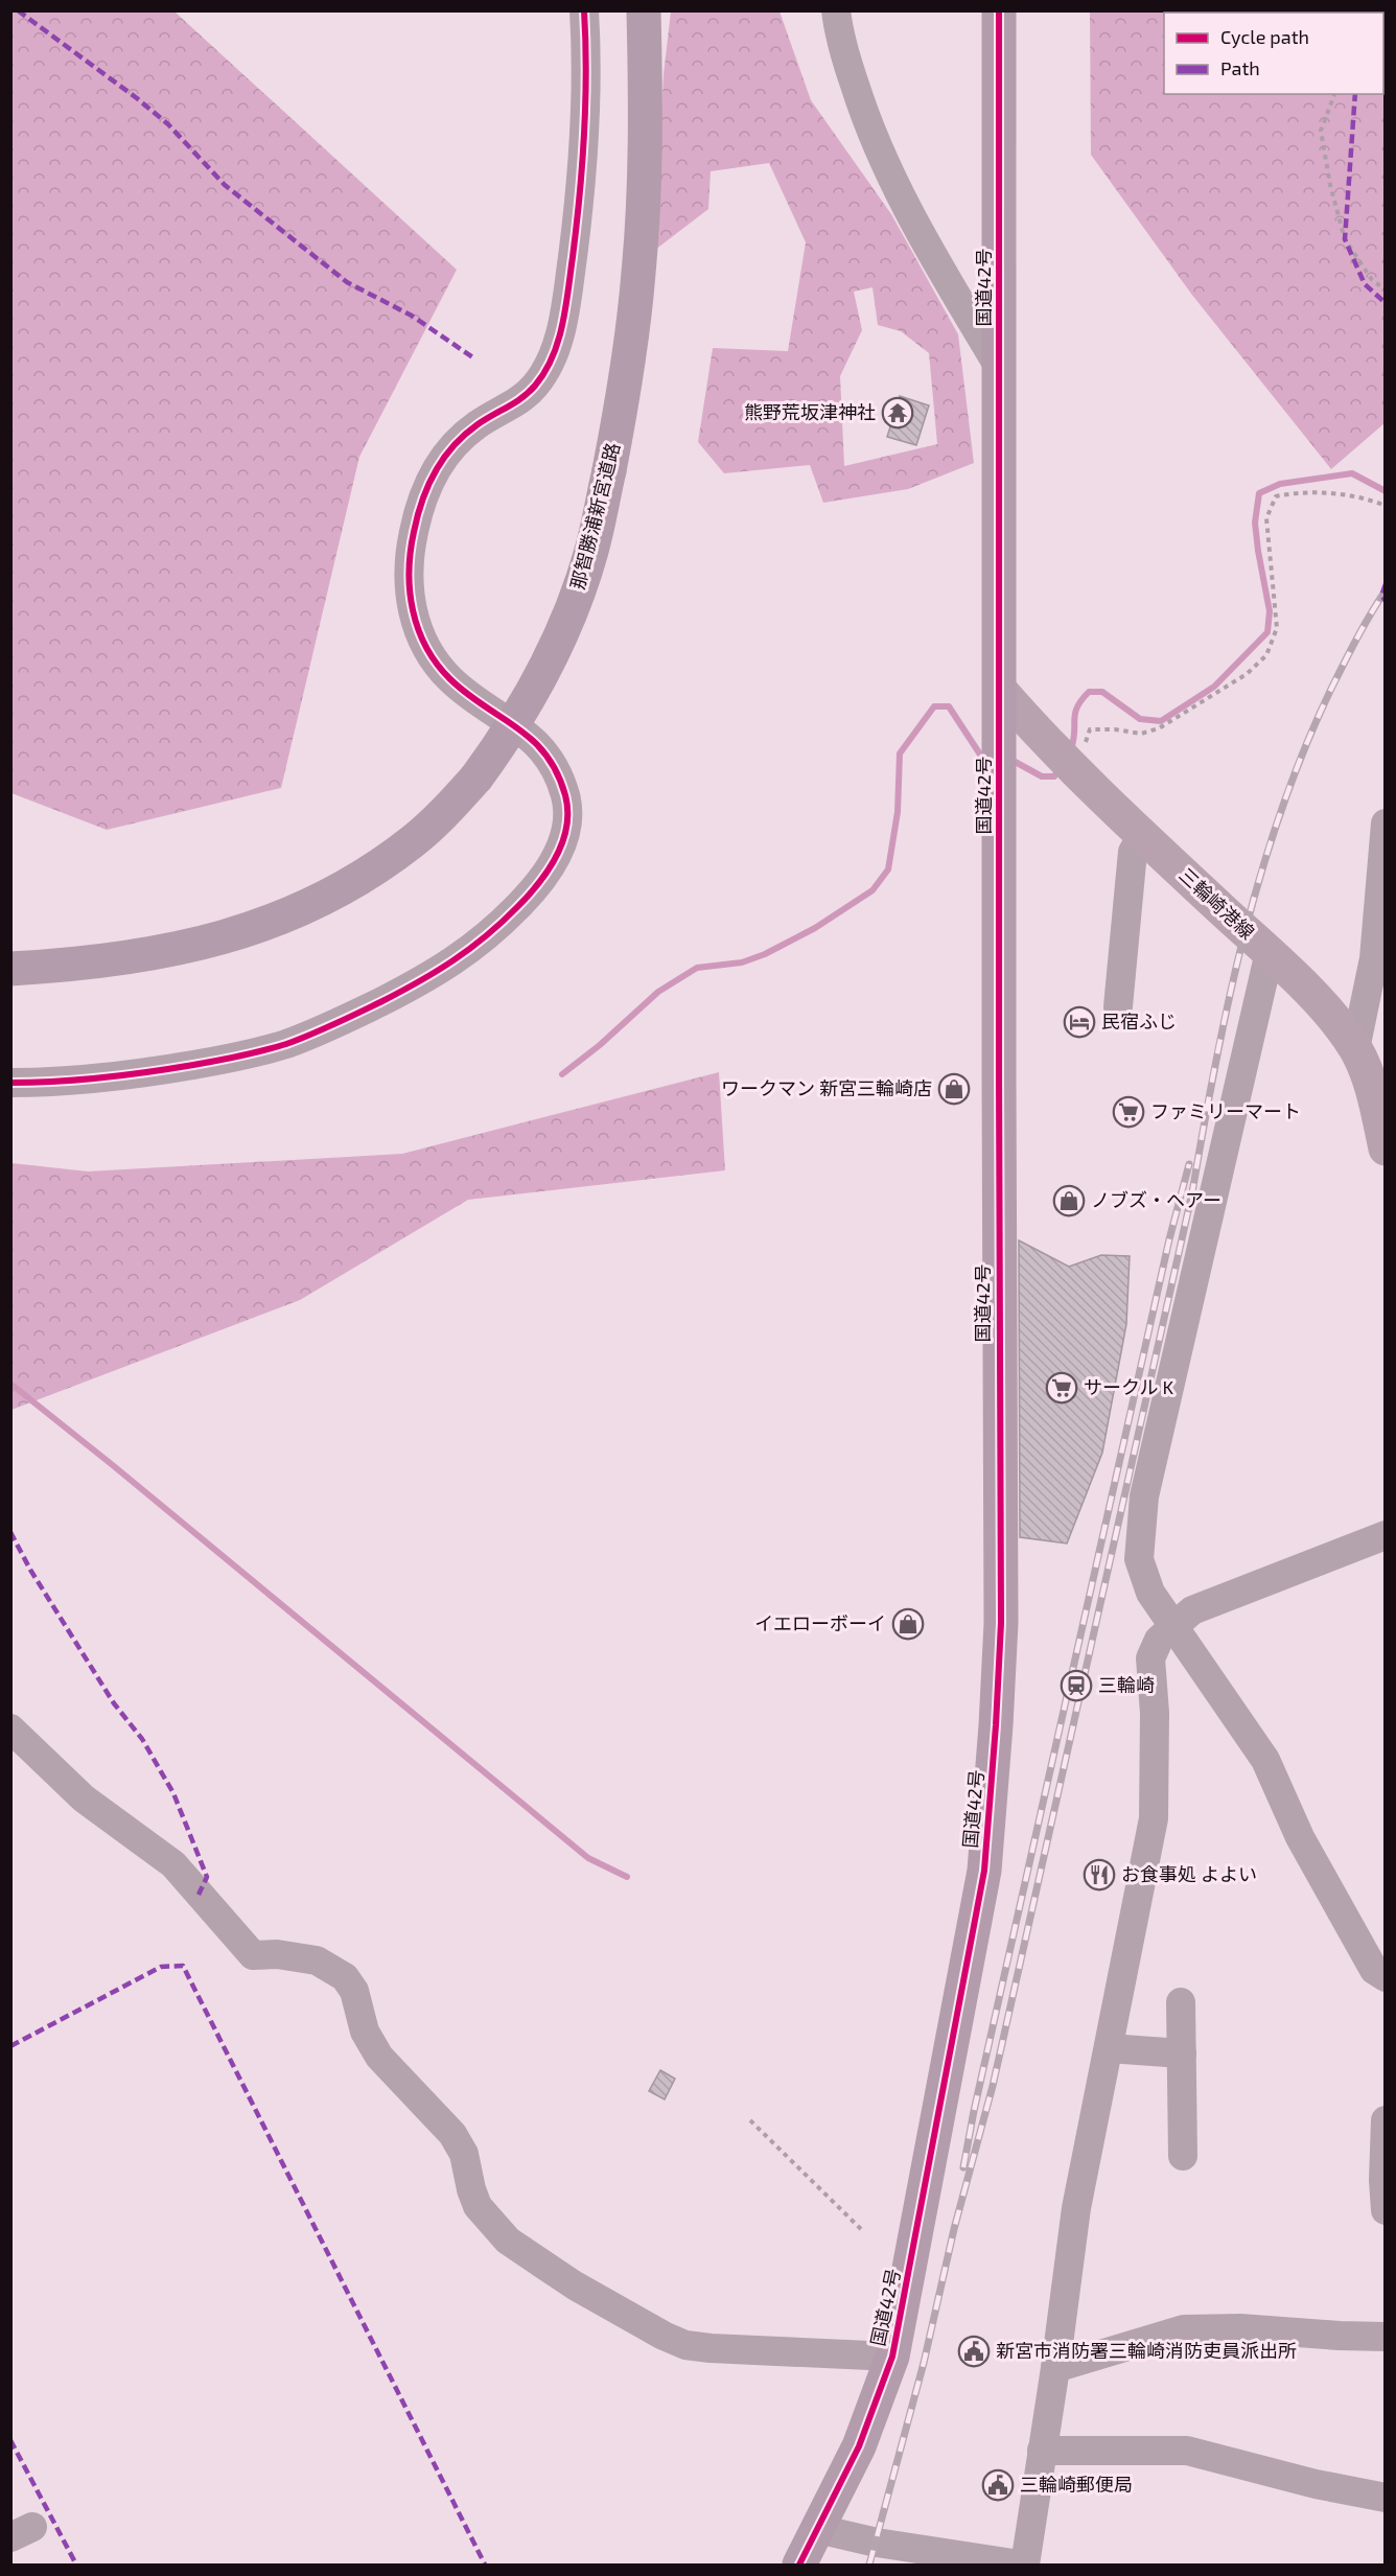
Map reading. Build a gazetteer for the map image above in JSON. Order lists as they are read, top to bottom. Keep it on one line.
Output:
{"streets":{"highway":["国道42号","那智勝浦新宮道路"],"main road":["三輪崎港線"]},"crossings":[["国道42号","三輪崎港線"]],"places":{"temple":["熊野荒坂津神社"],"hotel":["民宿ふじ"],"shop":["ワークマン 新宮三輪崎店","ノブズ・ヘアー","イエローボーイ"],"supermarket":["ファミリーマート","サークル K"],"station":["三輪崎"],"restaurant":["お食事処 よよい"],"public building":["新宮市消防署三輪崎消防吏員派出所","三輪崎郵便局"]},"legend":["Cycle path","Path"]}
